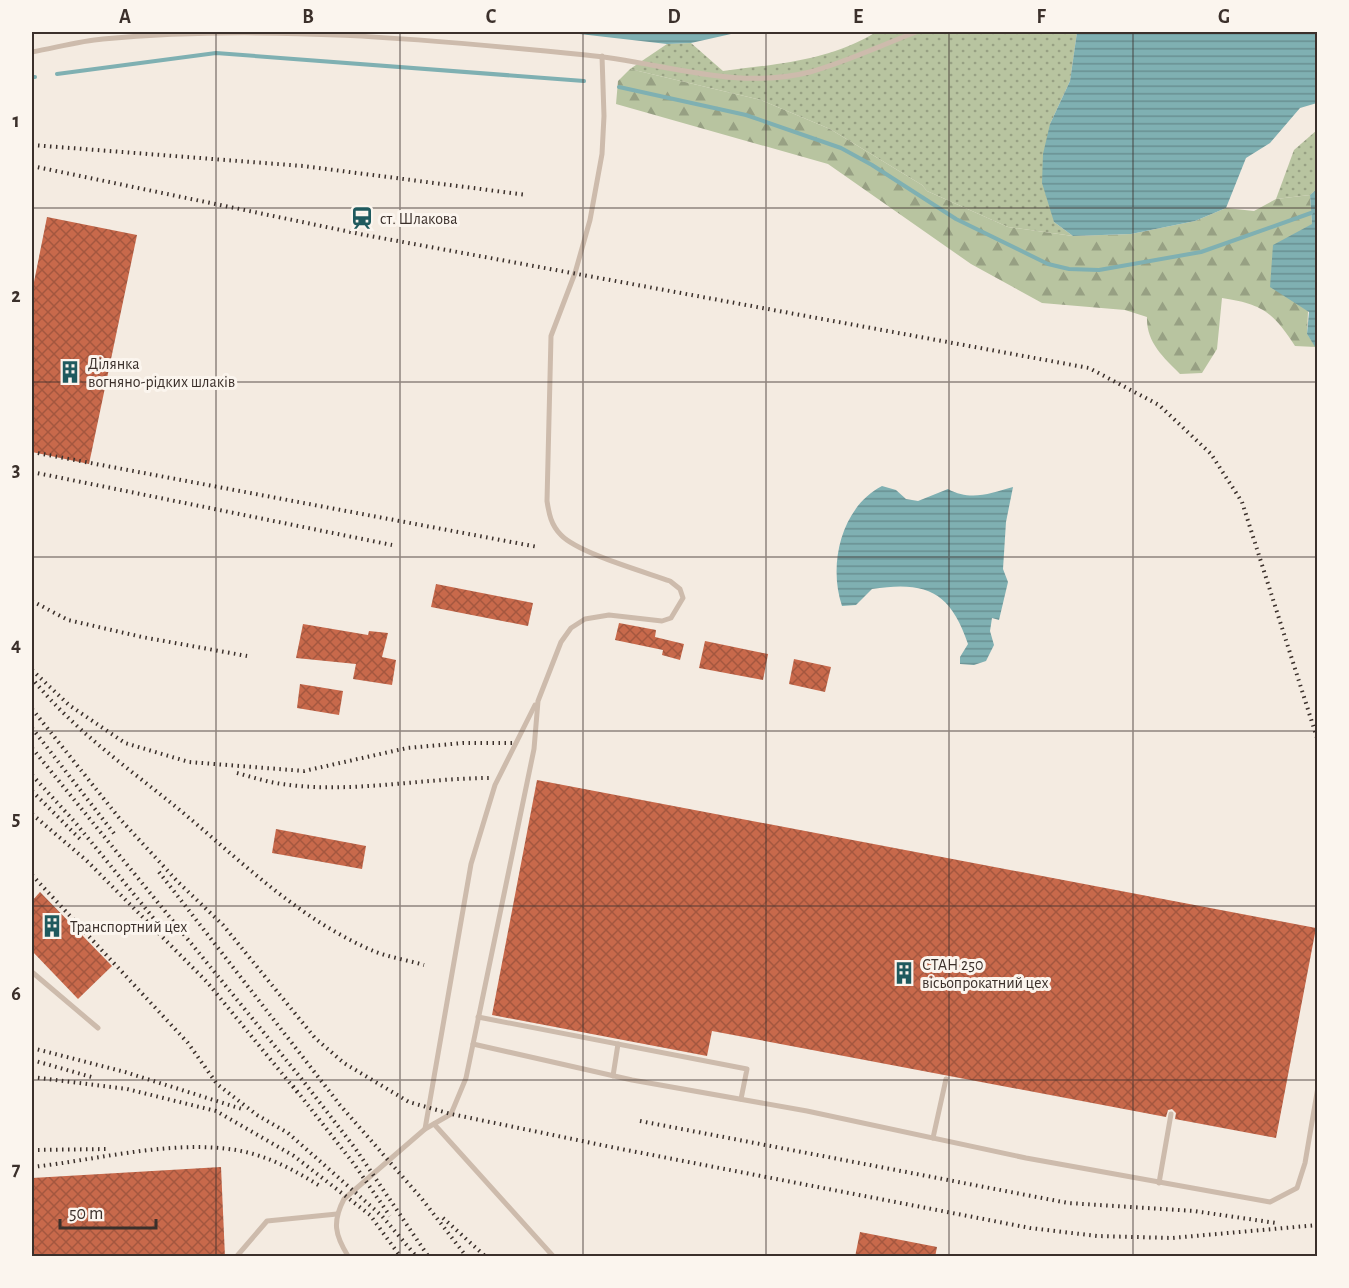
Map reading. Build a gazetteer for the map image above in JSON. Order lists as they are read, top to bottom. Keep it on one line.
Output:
{"places":{"station":["ст. Шлакова"],"building":["Ділянка вогняно-рідких шлаків","Транспортний цех","СТАН 250 вісьопрокатний цех"]},"scale_bar":"50 m","grid":{"columns":["A","B","C","D","E","F","G"],"rows":["1","2","3","4","5","6","7"]}}
